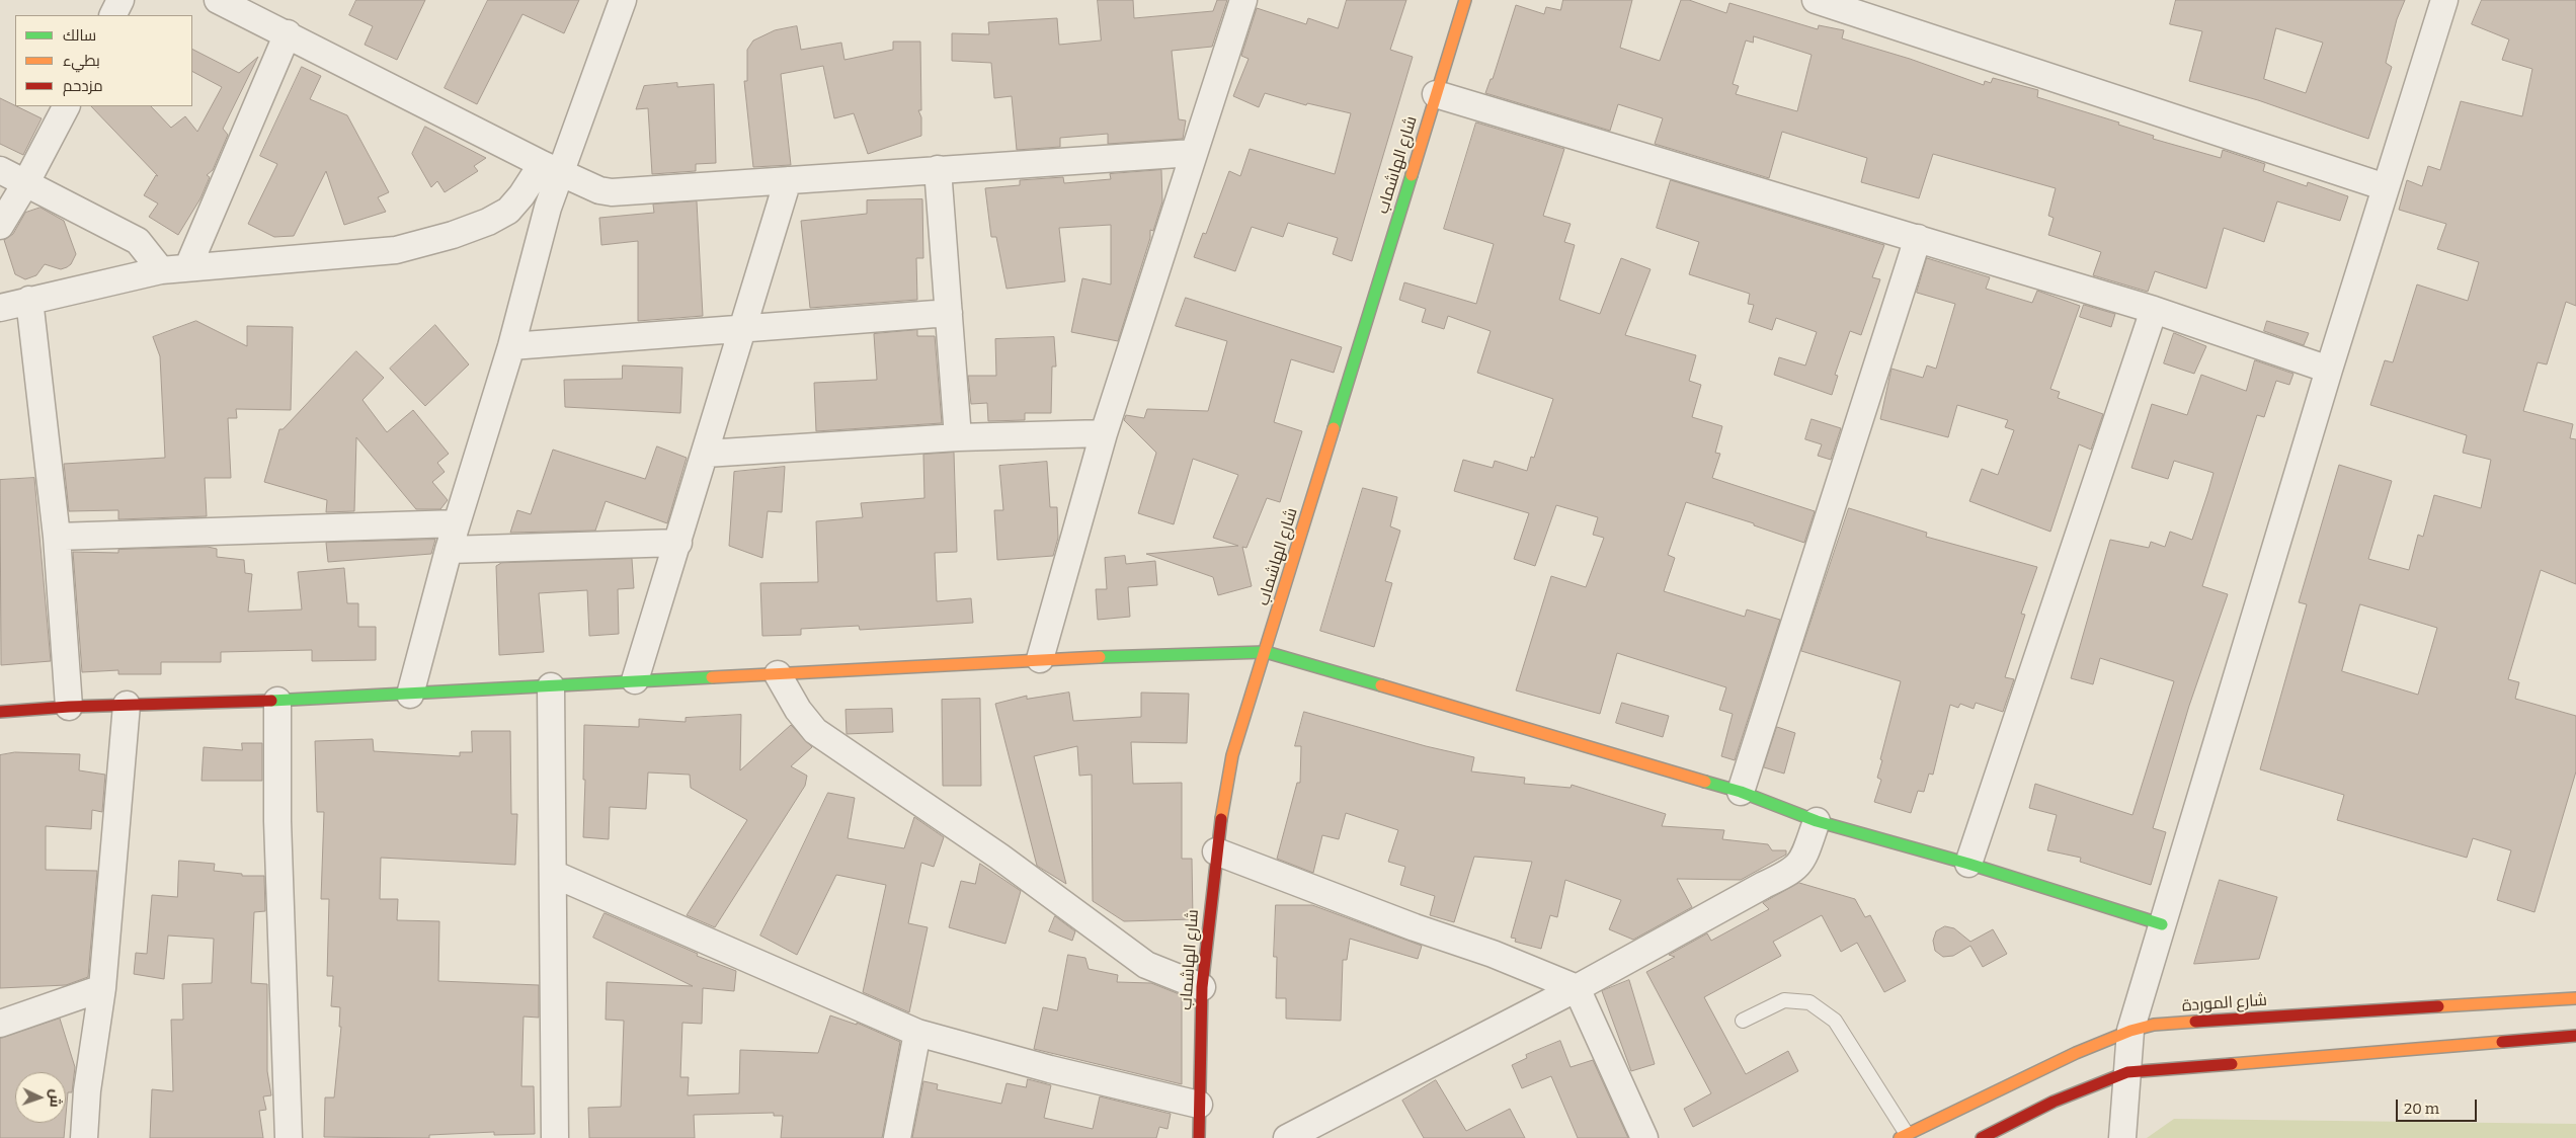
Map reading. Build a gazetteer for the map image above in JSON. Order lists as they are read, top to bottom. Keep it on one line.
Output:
{"streets":{"street":["شارع الهاشماب","شارع الموردة"]},"legend":["سالك","بطيء","مزدحم"],"scale_bar":"20 m","north":"right"}
